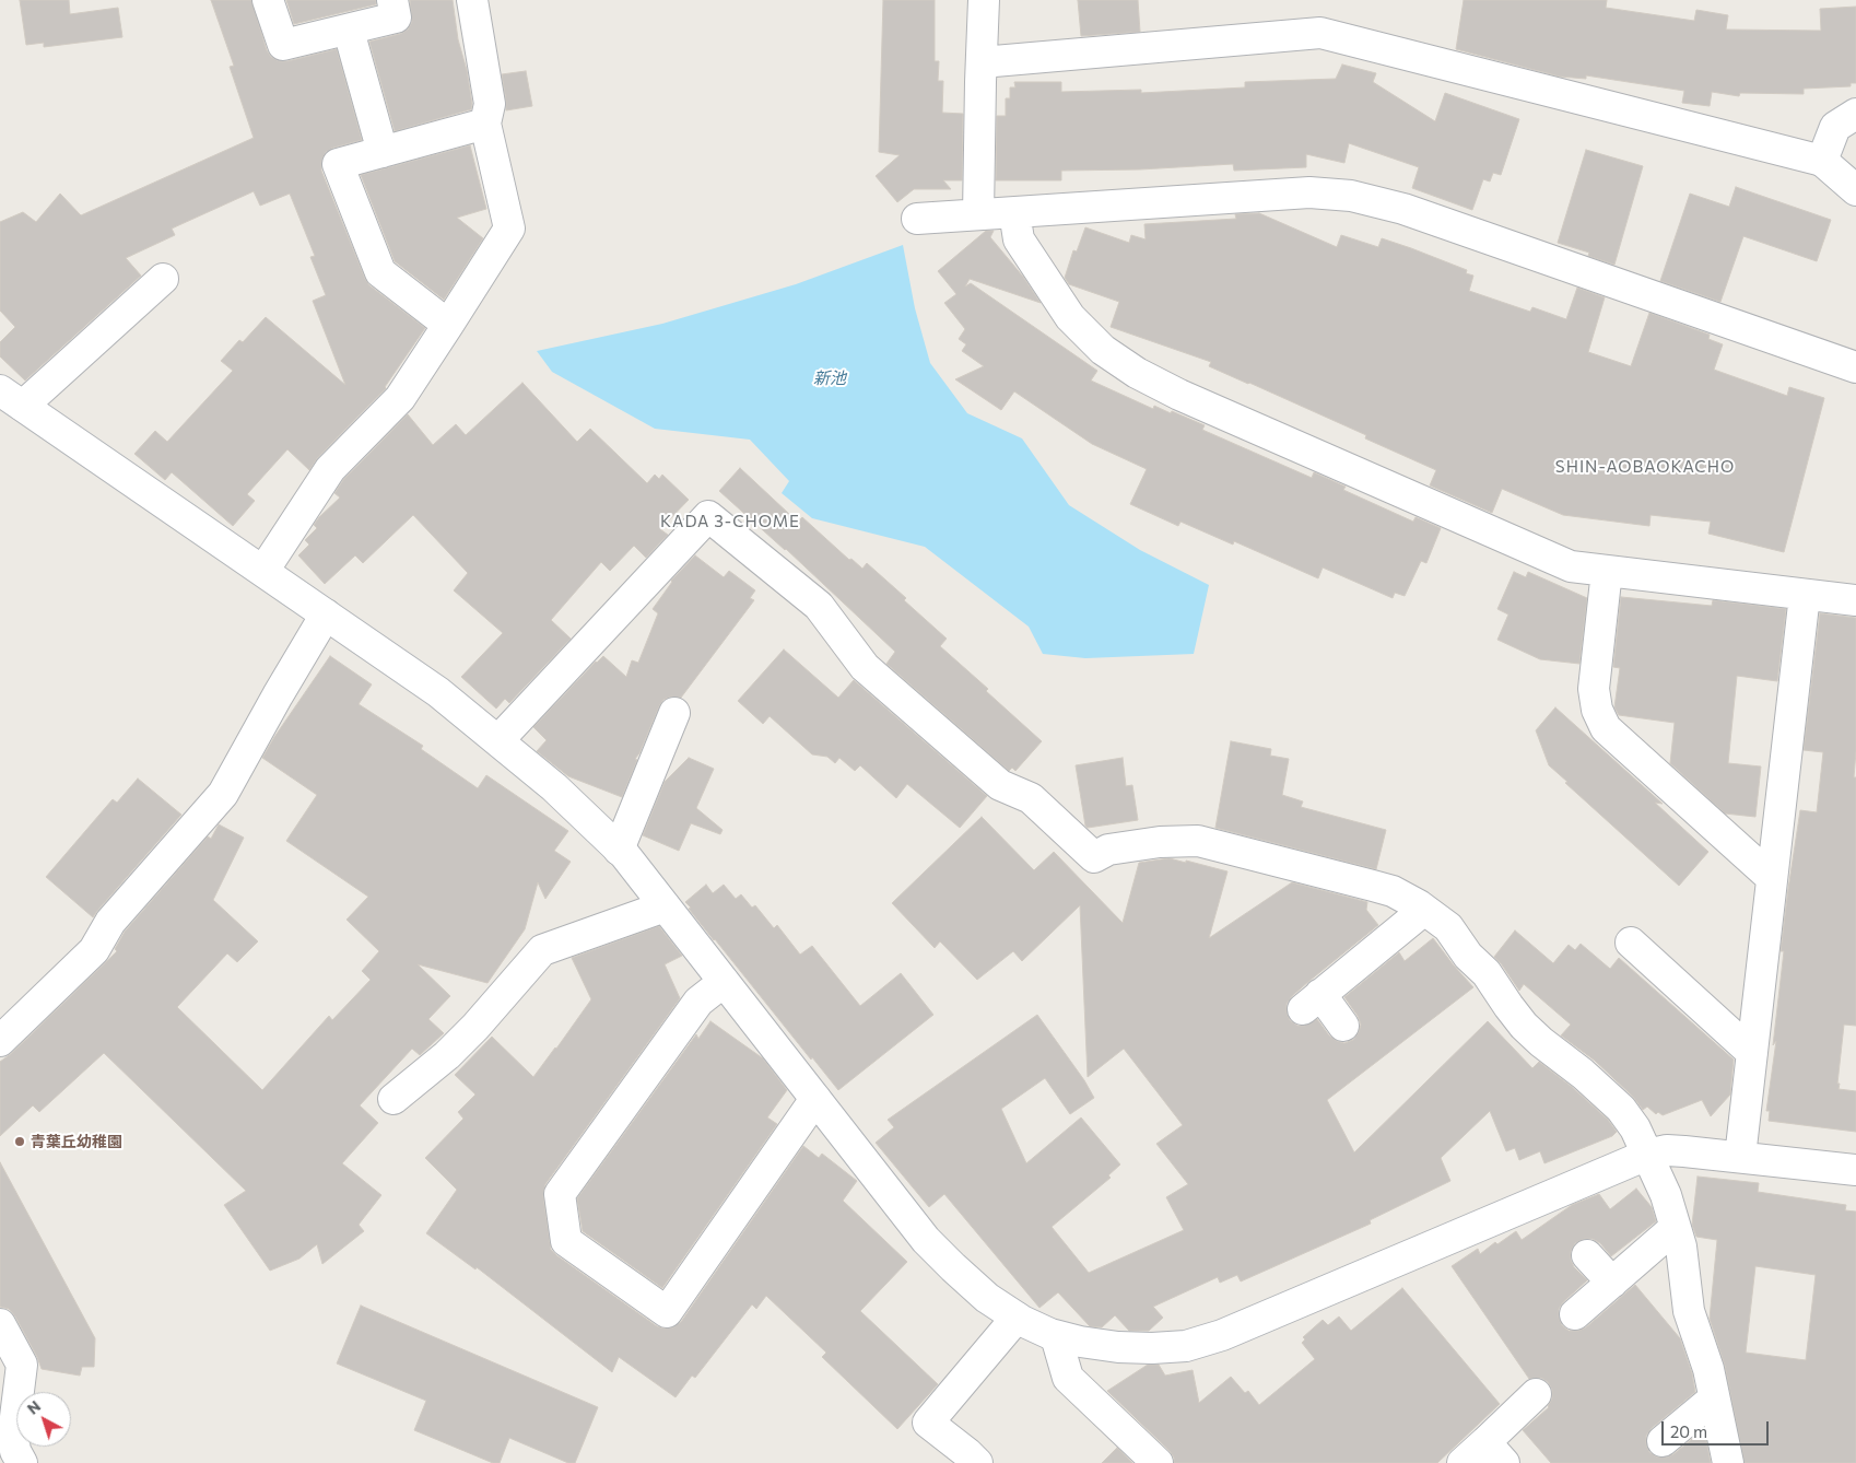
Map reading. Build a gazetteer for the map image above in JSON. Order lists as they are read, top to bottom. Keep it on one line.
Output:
{"districts":["SHIN-AOBAOKACHO","KADA 3-CHOME"],"water":["新池"],"places":["青葉丘幼稚園"],"scale_bar":"20 m","north":"top left"}
